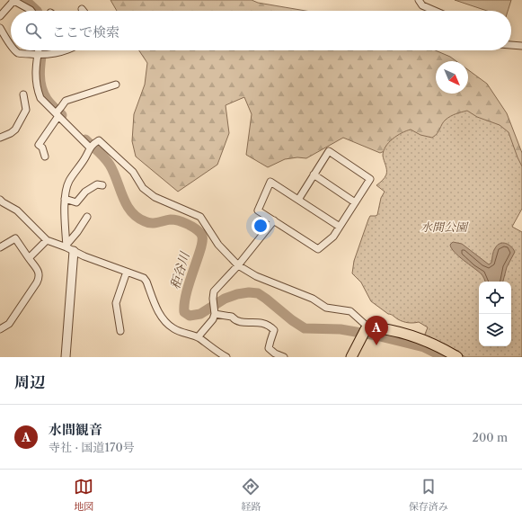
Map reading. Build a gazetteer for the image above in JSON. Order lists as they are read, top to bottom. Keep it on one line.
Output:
{"water":["秬谷川"],"parks":["水間公園"],"north":"bottom right","page":{"search":"ここで検索","pins":"A","heading":"周辺","list":[{"mark":"A","name":"水間観音","note":"寺社 · 国道170号","value":"200 m"}],"nav":["地図","経路","保存済み"]}}
